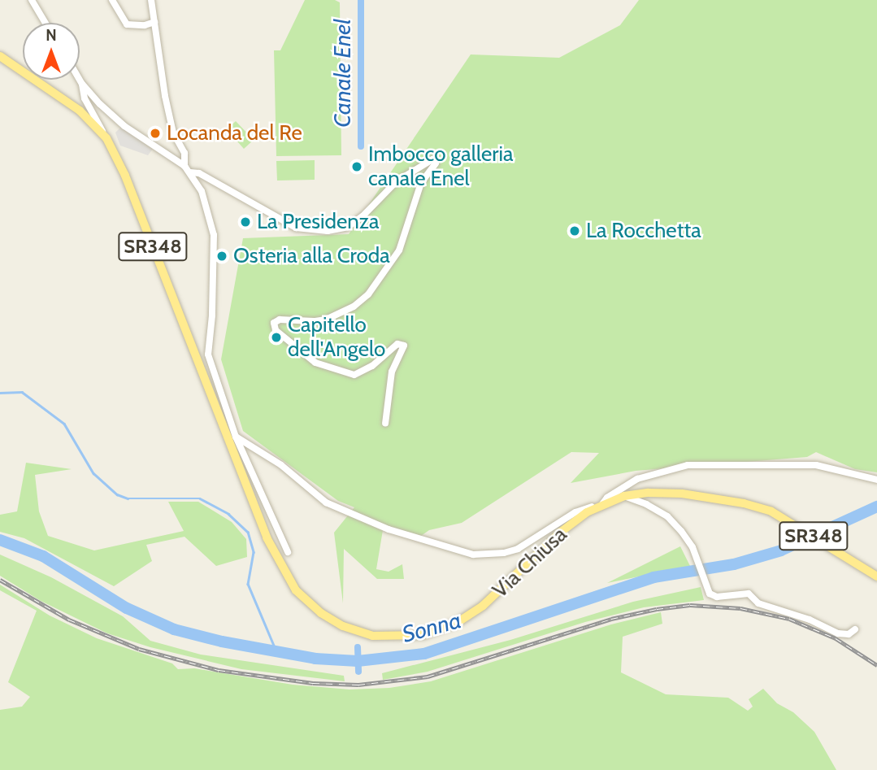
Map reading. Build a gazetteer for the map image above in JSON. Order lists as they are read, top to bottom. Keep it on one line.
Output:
{"streets":{"main road":["SR348","Via Chiusa"]},"water":["Canale Enel","Sonna"],"places":["Locanda del Re","Imbocco galleria canale Enel","La Presidenza","La Rocchetta","Osteria alla Croda","Capitello dell'Angelo"],"north":"top"}
